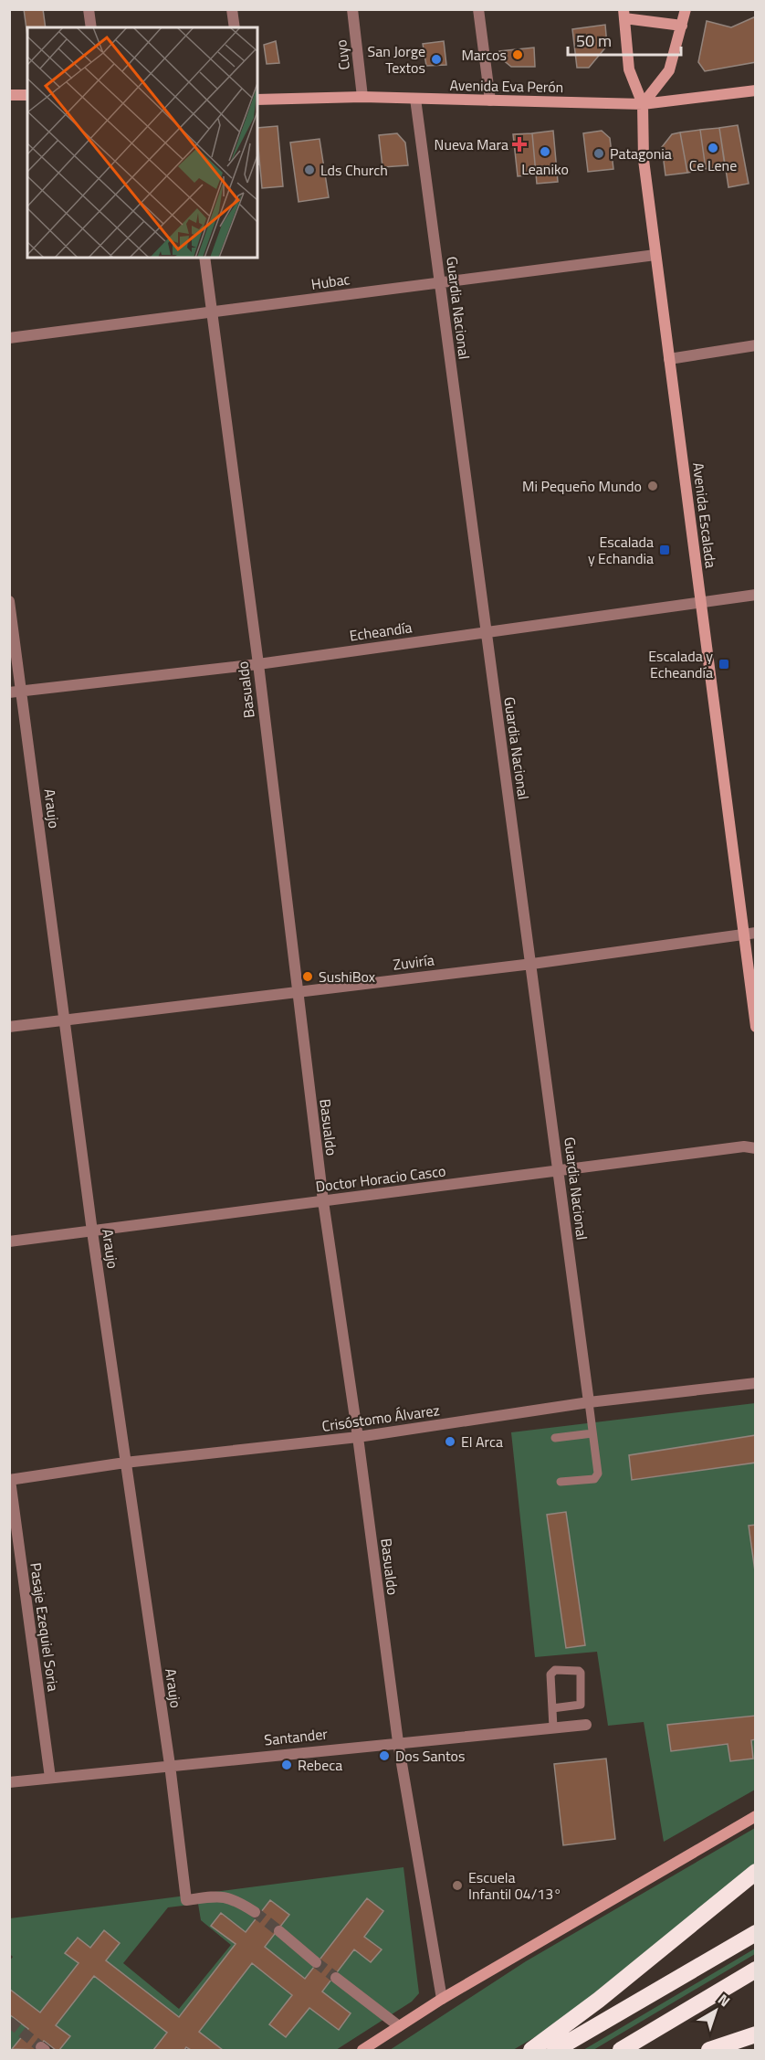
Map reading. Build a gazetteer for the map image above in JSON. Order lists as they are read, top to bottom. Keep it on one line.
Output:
{"streets":{"main road":["Avenida Eva Perón","Avenida Escalada"],"street":["Cuyo","Hubac","Guardia Nacional","Echeandía","Basualdo","Araujo","Zuviría","Doctor Horacio Casco","Crisóstomo Álvarez","Pasaje Ezequiel Soria","Santander"]},"crossings":[["Cuyo","Avenida Eva Perón"],["Avenida Eva Perón","Guardia Nacional"],["Avenida Eva Perón","Avenida Escalada"],["Hubac","Guardia Nacional"],["Hubac","Avenida Escalada"],["Hubac","Basualdo"],["Guardia Nacional","Echeandía"],["Guardia Nacional","Zuviría"],["Guardia Nacional","Doctor Horacio Casco"],["Guardia Nacional","Crisóstomo Álvarez"],["Avenida Escalada","Echeandía"],["Avenida Escalada","Zuviría"],["Echeandía","Basualdo"],["Echeandía","Araujo"],["Basualdo","Zuviría"],["Basualdo","Doctor Horacio Casco"],["Basualdo","Crisóstomo Álvarez"],["Basualdo","Santander"],["Araujo","Zuviría"],["Araujo","Doctor Horacio Casco"],["Araujo","Crisóstomo Álvarez"],["Araujo","Santander"],["Crisóstomo Álvarez","Pasaje Ezequiel Soria"],["Pasaje Ezequiel Soria","Santander"]],"places":{"other":["Marcos","San Jorge Textos","Ce Lene","Leaniko","Patagonia","Lds Church","Mi Pequeño Mundo","SushiBox","El Arca","Dos Santos","Rebeca","Escuela Infantil 04/13°"],"health":["Nueva Mara"],"transit":["Escalada y Echandia","Escalada y Echeandía"]},"scale_bar":"50 m","north":"top right"}
